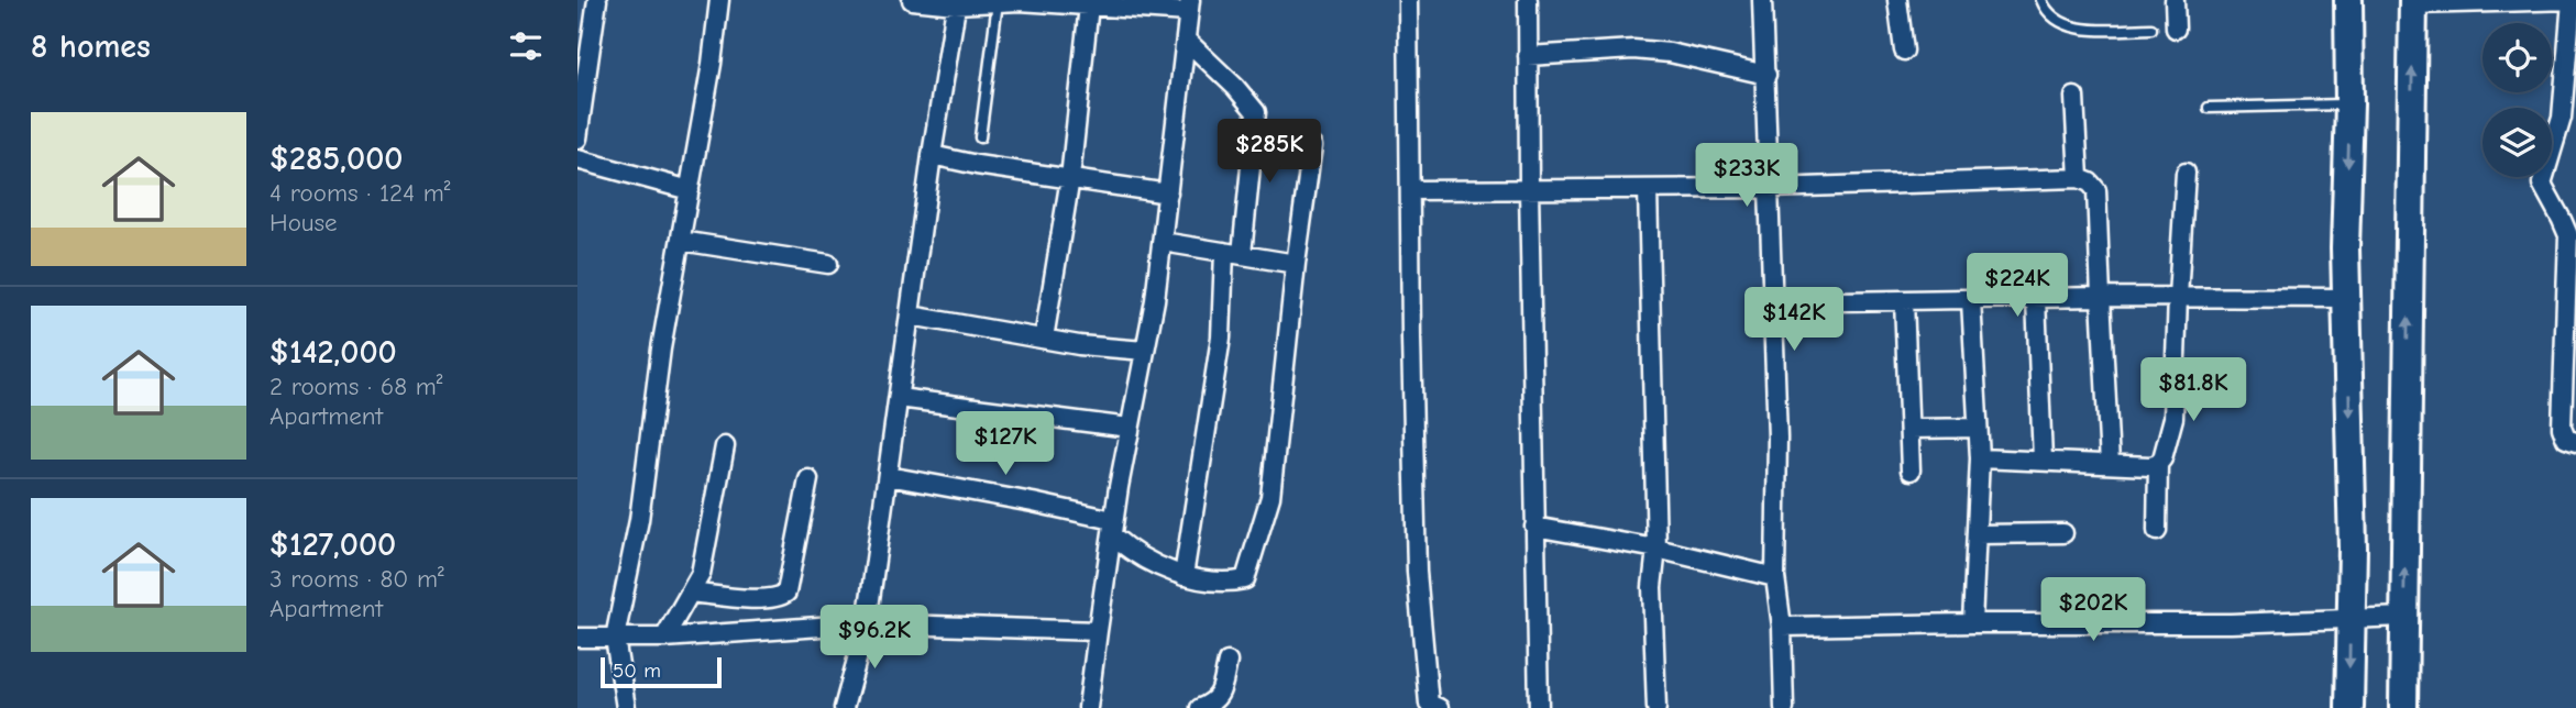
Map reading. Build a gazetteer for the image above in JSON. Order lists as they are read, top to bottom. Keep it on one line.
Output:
{"scale_bar":"50 m","page":{"heading":"8 homes","list":[{"name":"$285,000","note":"4 rooms · 124 m² · House"},{"name":"$142,000","note":"2 rooms · 68 m² · Apartment"},{"name":"$127,000","note":"3 rooms · 80 m² · Apartment"}],"price":["$285K","$233K","$224K","$142K","$81.8K","$127K","$202K","$96.2K"],"scale":"50 m"}}
